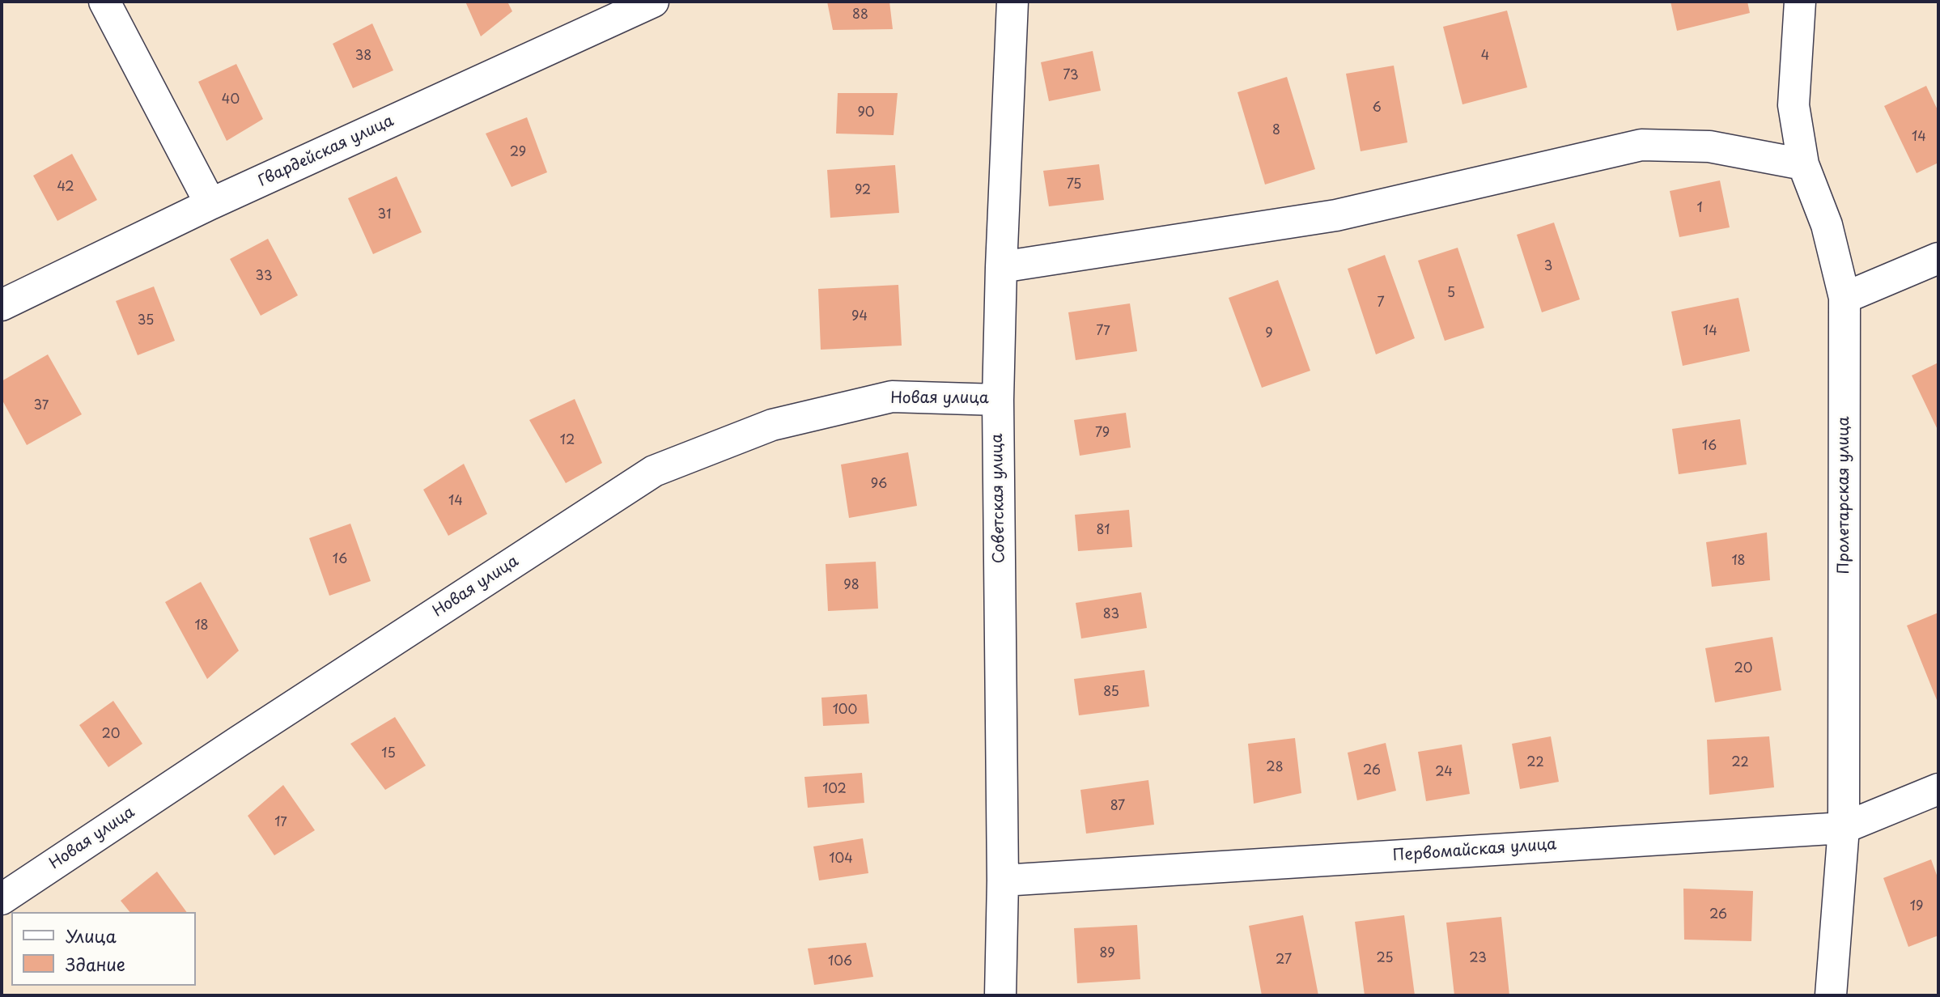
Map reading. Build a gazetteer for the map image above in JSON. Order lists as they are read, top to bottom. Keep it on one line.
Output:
{"streets":{"street":["Гвардейская улица","Новая улица","Пролетарская улица","Советская улица","Первомайская улица"]},"crossings":[["Новая улица","Советская улица"],["Пролетарская улица","Первомайская улица"],["Советская улица","Первомайская улица"]],"house_numbers":["88","38","4","73","40","6","90","8","14","29","75","42","92","1","31","3","33","5","7","94","35","77","14","9","37","79","12","16","96","14","81","16","18","98","83","18","20","85","100","20","15","22","22","28","26","24","102","87","17","104","19","26","89","25","23","27","106"],"legend":["Улица","Здание"]}
